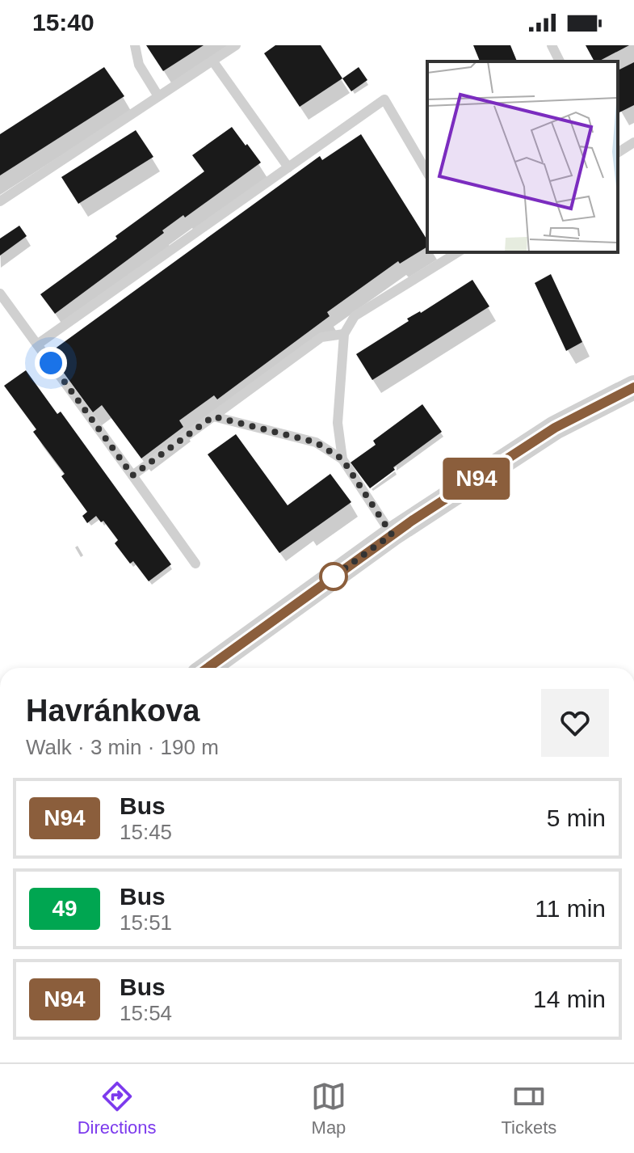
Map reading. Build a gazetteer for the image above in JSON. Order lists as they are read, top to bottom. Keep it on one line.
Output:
{"lines":["bus line N94"],"page":{"status":"15:40","on_map":"N94","heading":["Havránkova","Walk · 3 min · 190 m"],"list":[{"mark":"N94","name":"Bus","note":"15:45","value":"5 min"},{"mark":"49","name":"Bus","note":"15:51","value":"11 min"},{"mark":"N94","name":"Bus","note":"15:54","value":"14 min"}],"tabs":["Directions","Map","Tickets"]}}
